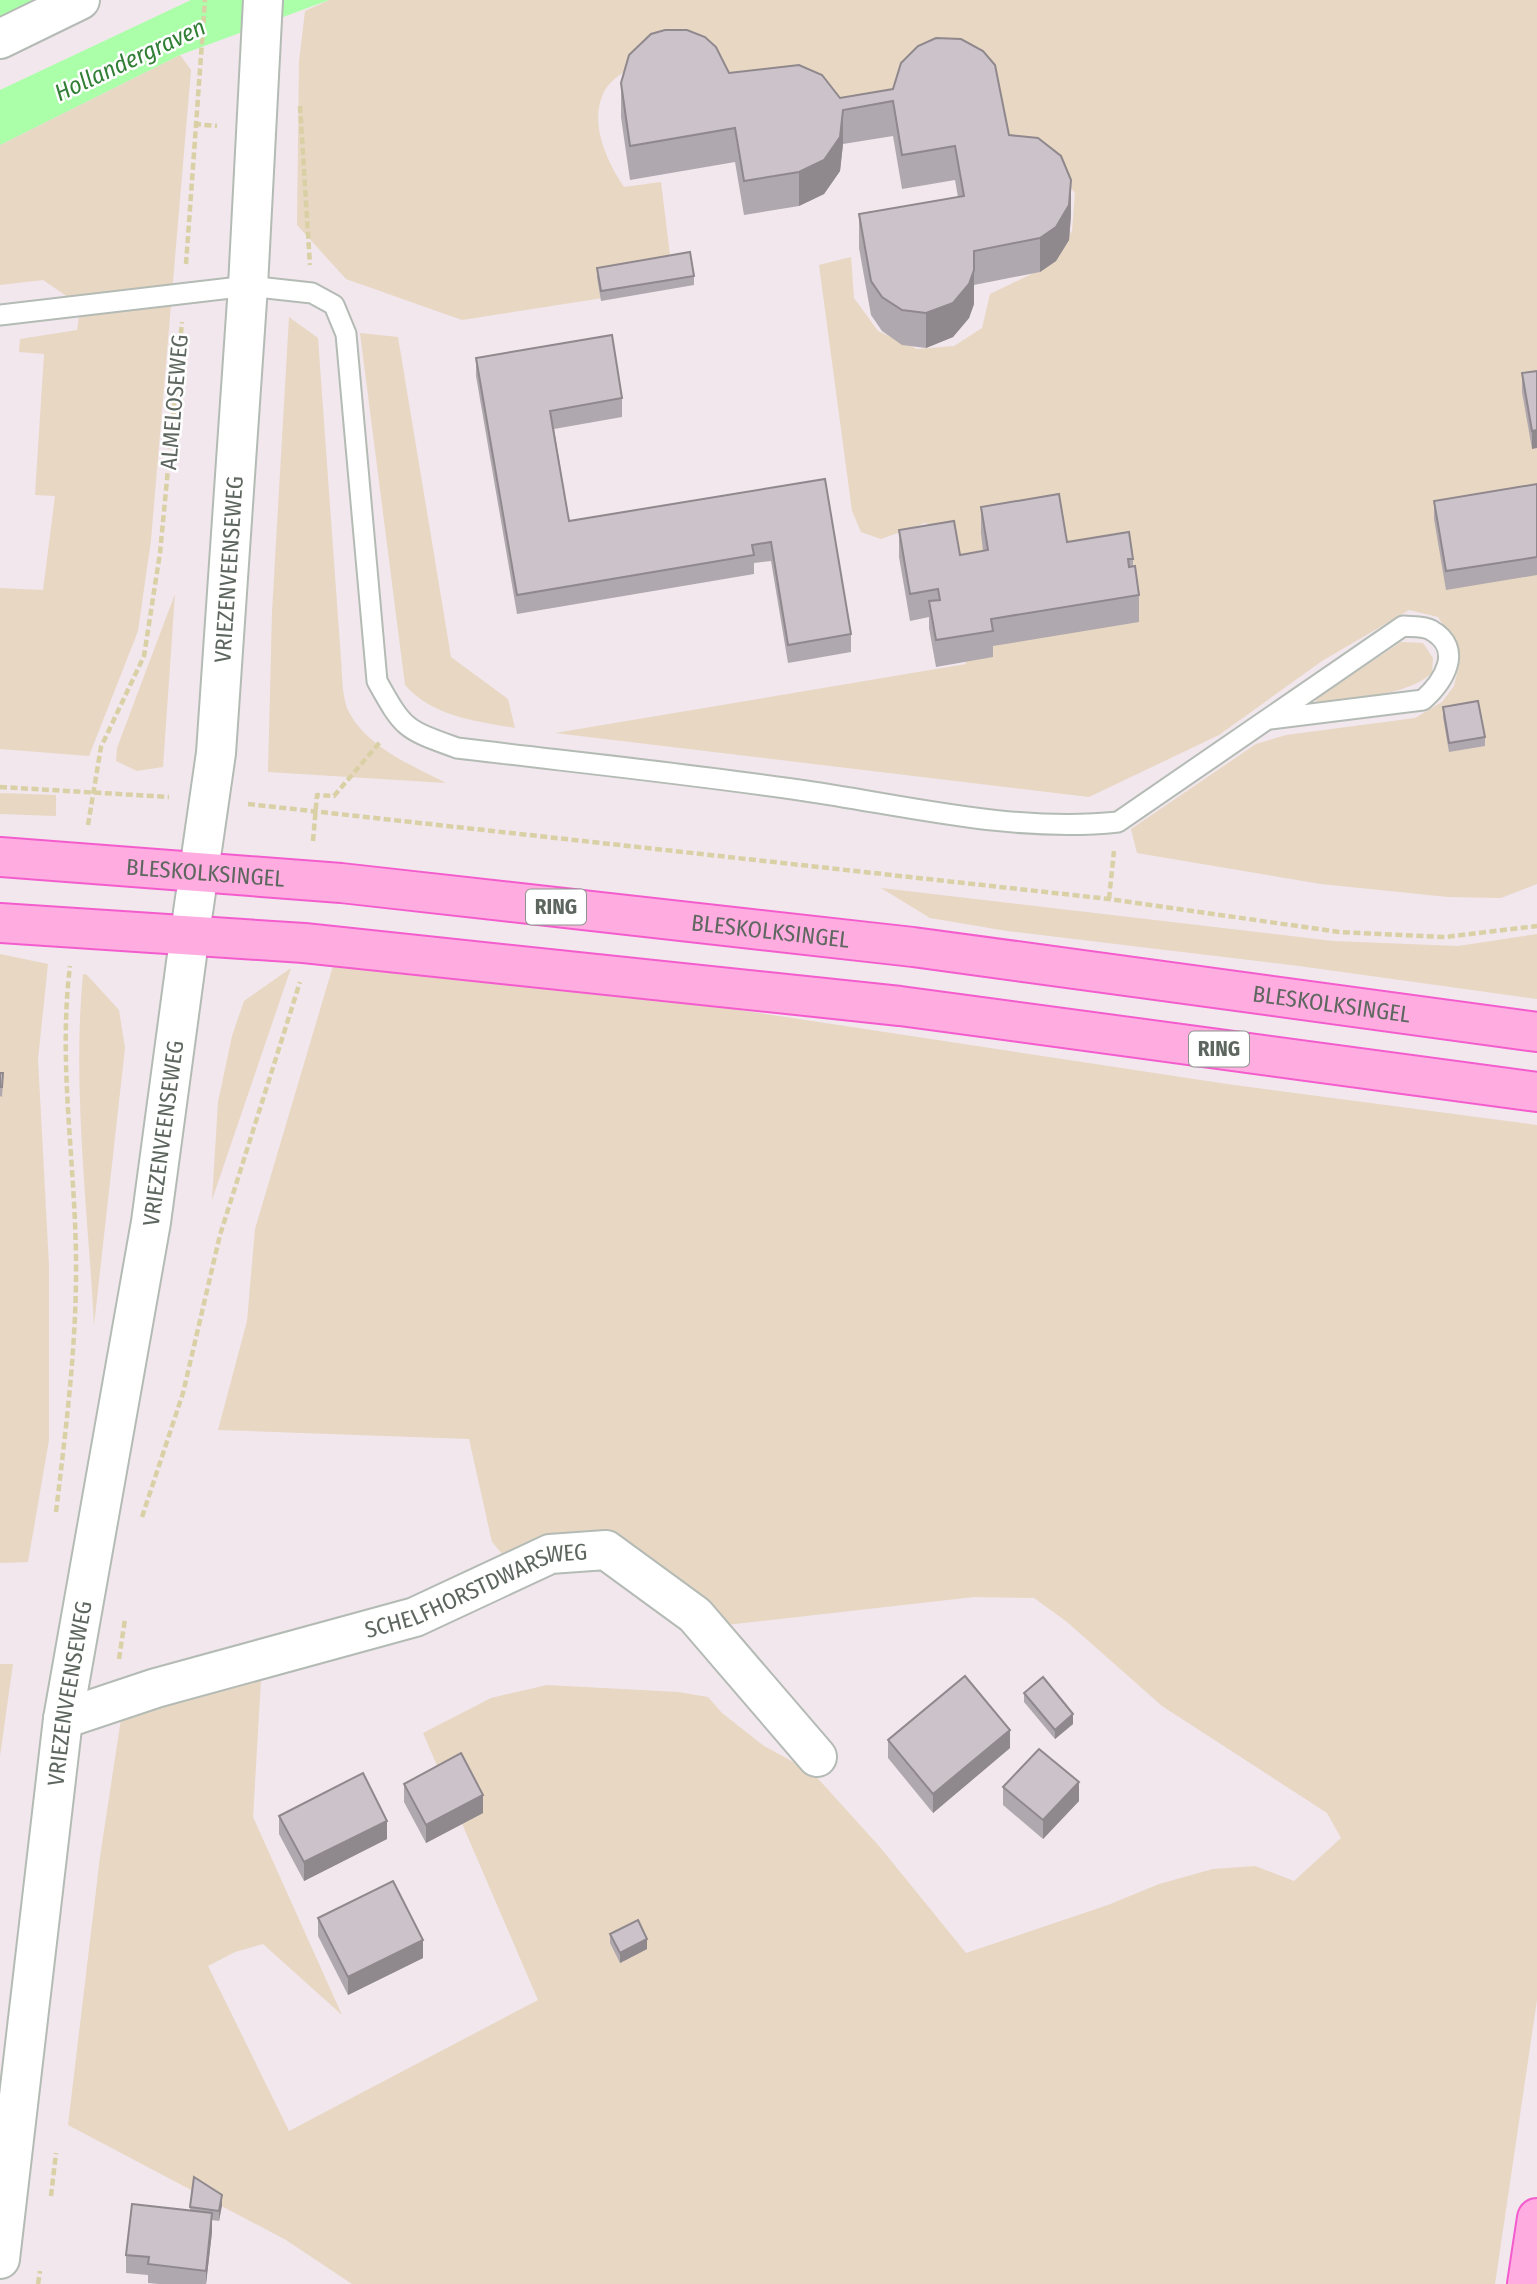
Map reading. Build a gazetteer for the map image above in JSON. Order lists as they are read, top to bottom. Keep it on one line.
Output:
{"streets":{"main road":["BLESKOLKSINGEL","RING"],"street":["VRIEZENVEENSEWEG","SCHELFHORSTDWARSWEG"],"path":["ALMELOSEWEG"]},"crossings":[["VRIEZENVEENSEWEG","BLESKOLKSINGEL"],["VRIEZENVEENSEWEG","RING"],["VRIEZENVEENSEWEG","SCHELFHORSTDWARSWEG"]],"water":["Hollandergraven"]}
